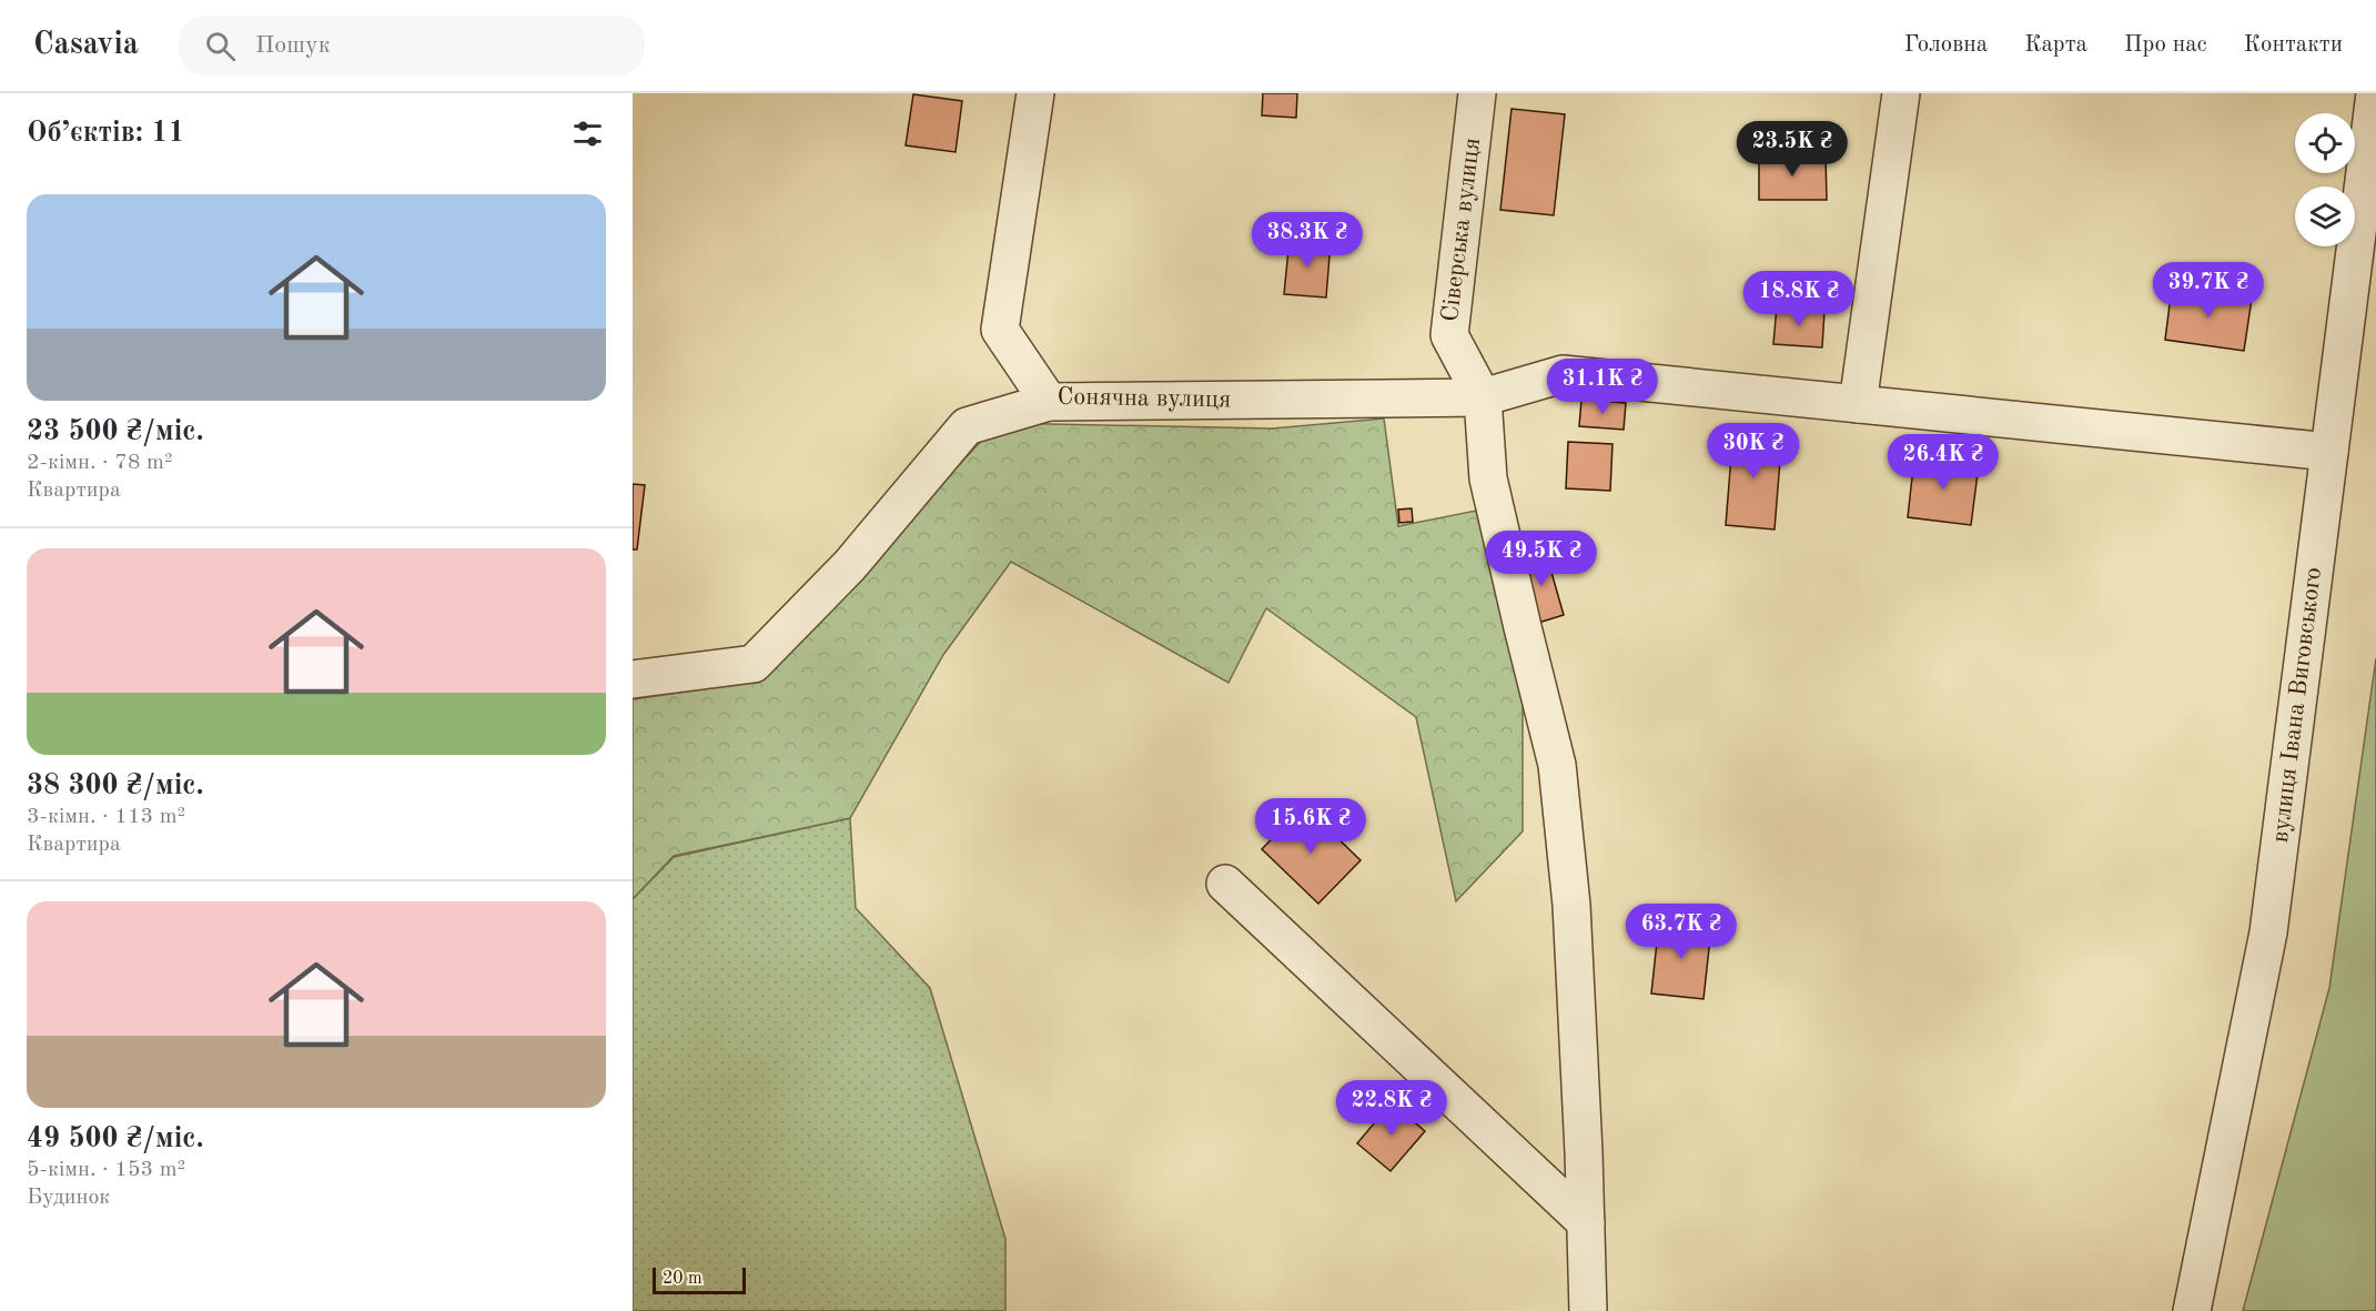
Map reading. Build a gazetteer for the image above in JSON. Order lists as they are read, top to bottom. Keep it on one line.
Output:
{"streets":{"street":["Сіверська вулиця","Сонячна вулиця","вулиця Івана Виговського"]},"crossings":[["Сіверська вулиця","Сонячна вулиця"],["Сонячна вулиця","вулиця Івана Виговського"]],"scale_bar":"20 m","page":{"header":"Casavia","search":"Пошук","nav":["Головна","Карта","Про нас","Контакти"],"heading":"Об’єктів: 11","price":["23.5K ₴","38.3K ₴","39.7K ₴","18.8K ₴","31.1K ₴","30K ₴","26.4K ₴","49.5K ₴","15.6K ₴","63.7K ₴","22.8K ₴"],"list":[{"name":"23 500 ₴/міс.","note":"2-кімн. · 78 m² · Квартира"},{"name":"38 300 ₴/міс.","note":"3-кімн. · 113 m² · Квартира"},{"name":"49 500 ₴/міс.","note":"5-кімн. · 153 m² · Будинок"}],"scale":"20 m"}}
